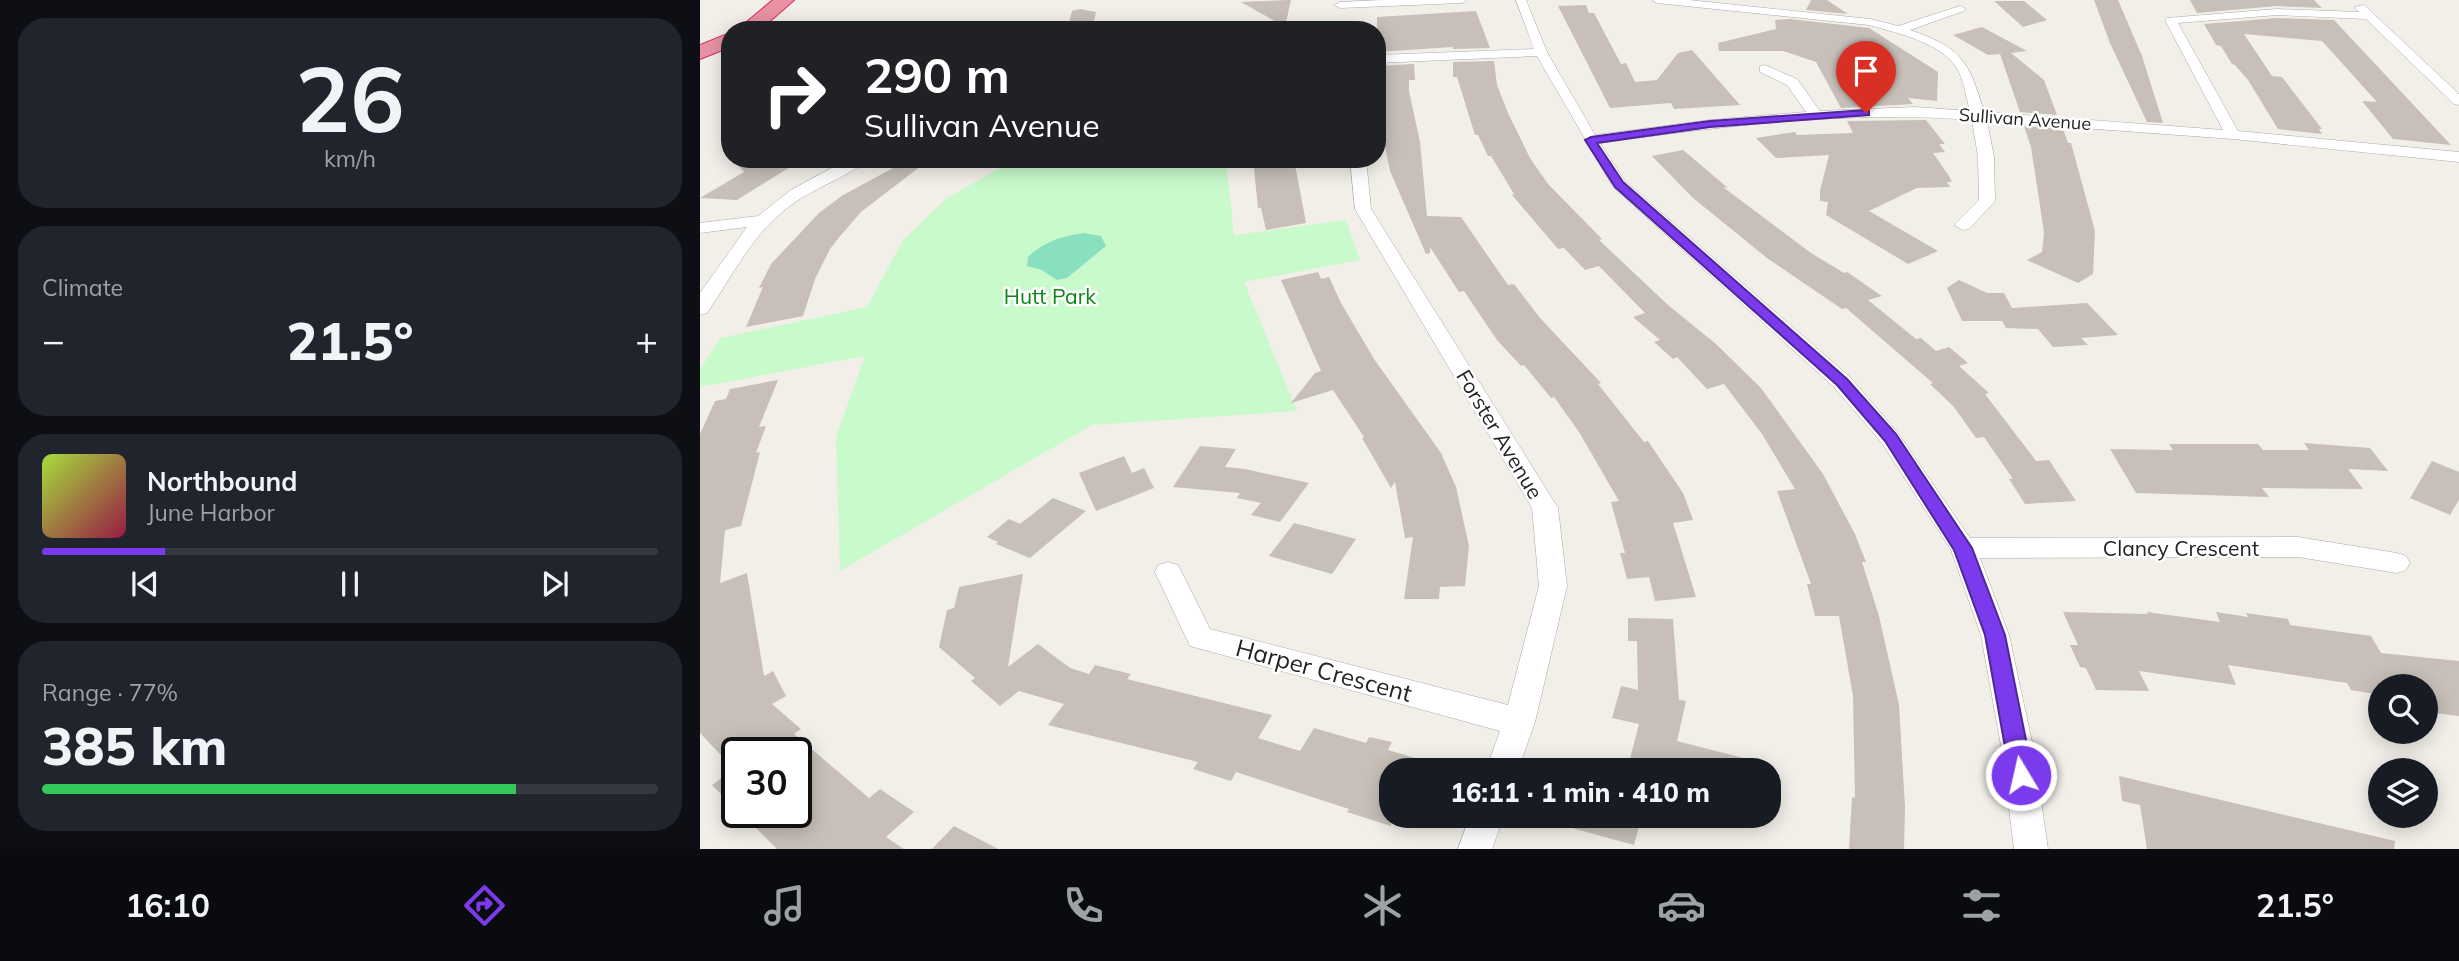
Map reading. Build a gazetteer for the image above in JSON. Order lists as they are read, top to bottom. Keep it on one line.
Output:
{"streets":{"street":["Sullivan Avenue","Forster Avenue","Clancy Crescent","Harper Crescent"]},"crossings":[["Forster Avenue","Harper Crescent"]],"parks":["Hutt Park"],"page":{"tile":[["26","km/h"],"Climate",["Range · 77%","385 km"]],"turn":["290 m","Sullivan Avenue"],"heat":["−","21.5°","+"],"song":["Northbound","June Harbor"],"limit":"30","trip":"16:11 · 1 min · 410 m","tabs":["16:10","21.5°"]}}
